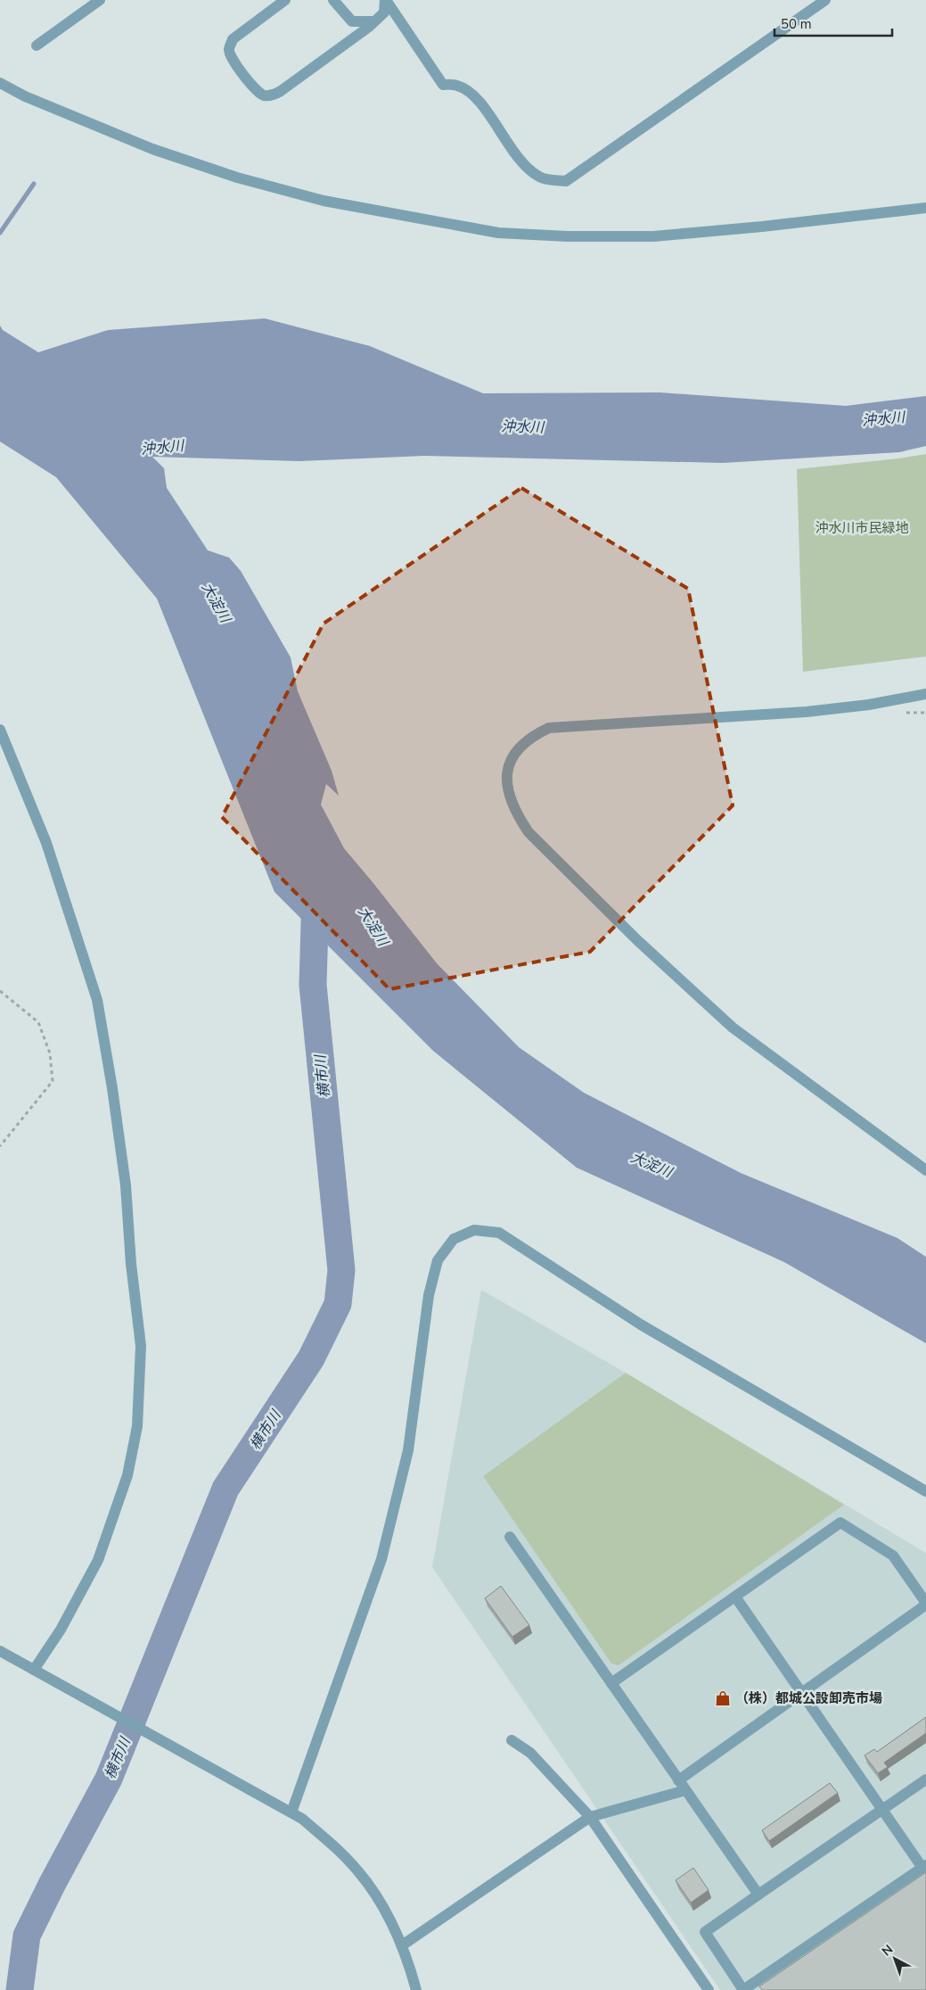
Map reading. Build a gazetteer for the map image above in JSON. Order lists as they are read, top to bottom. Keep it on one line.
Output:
{"water":["沖水川","大淀川","横市川"],"parks":["沖水川市民緑地"],"places":{"shop":["（株）都城公設卸売市場"]},"scale_bar":"50 m","north":"top left"}
